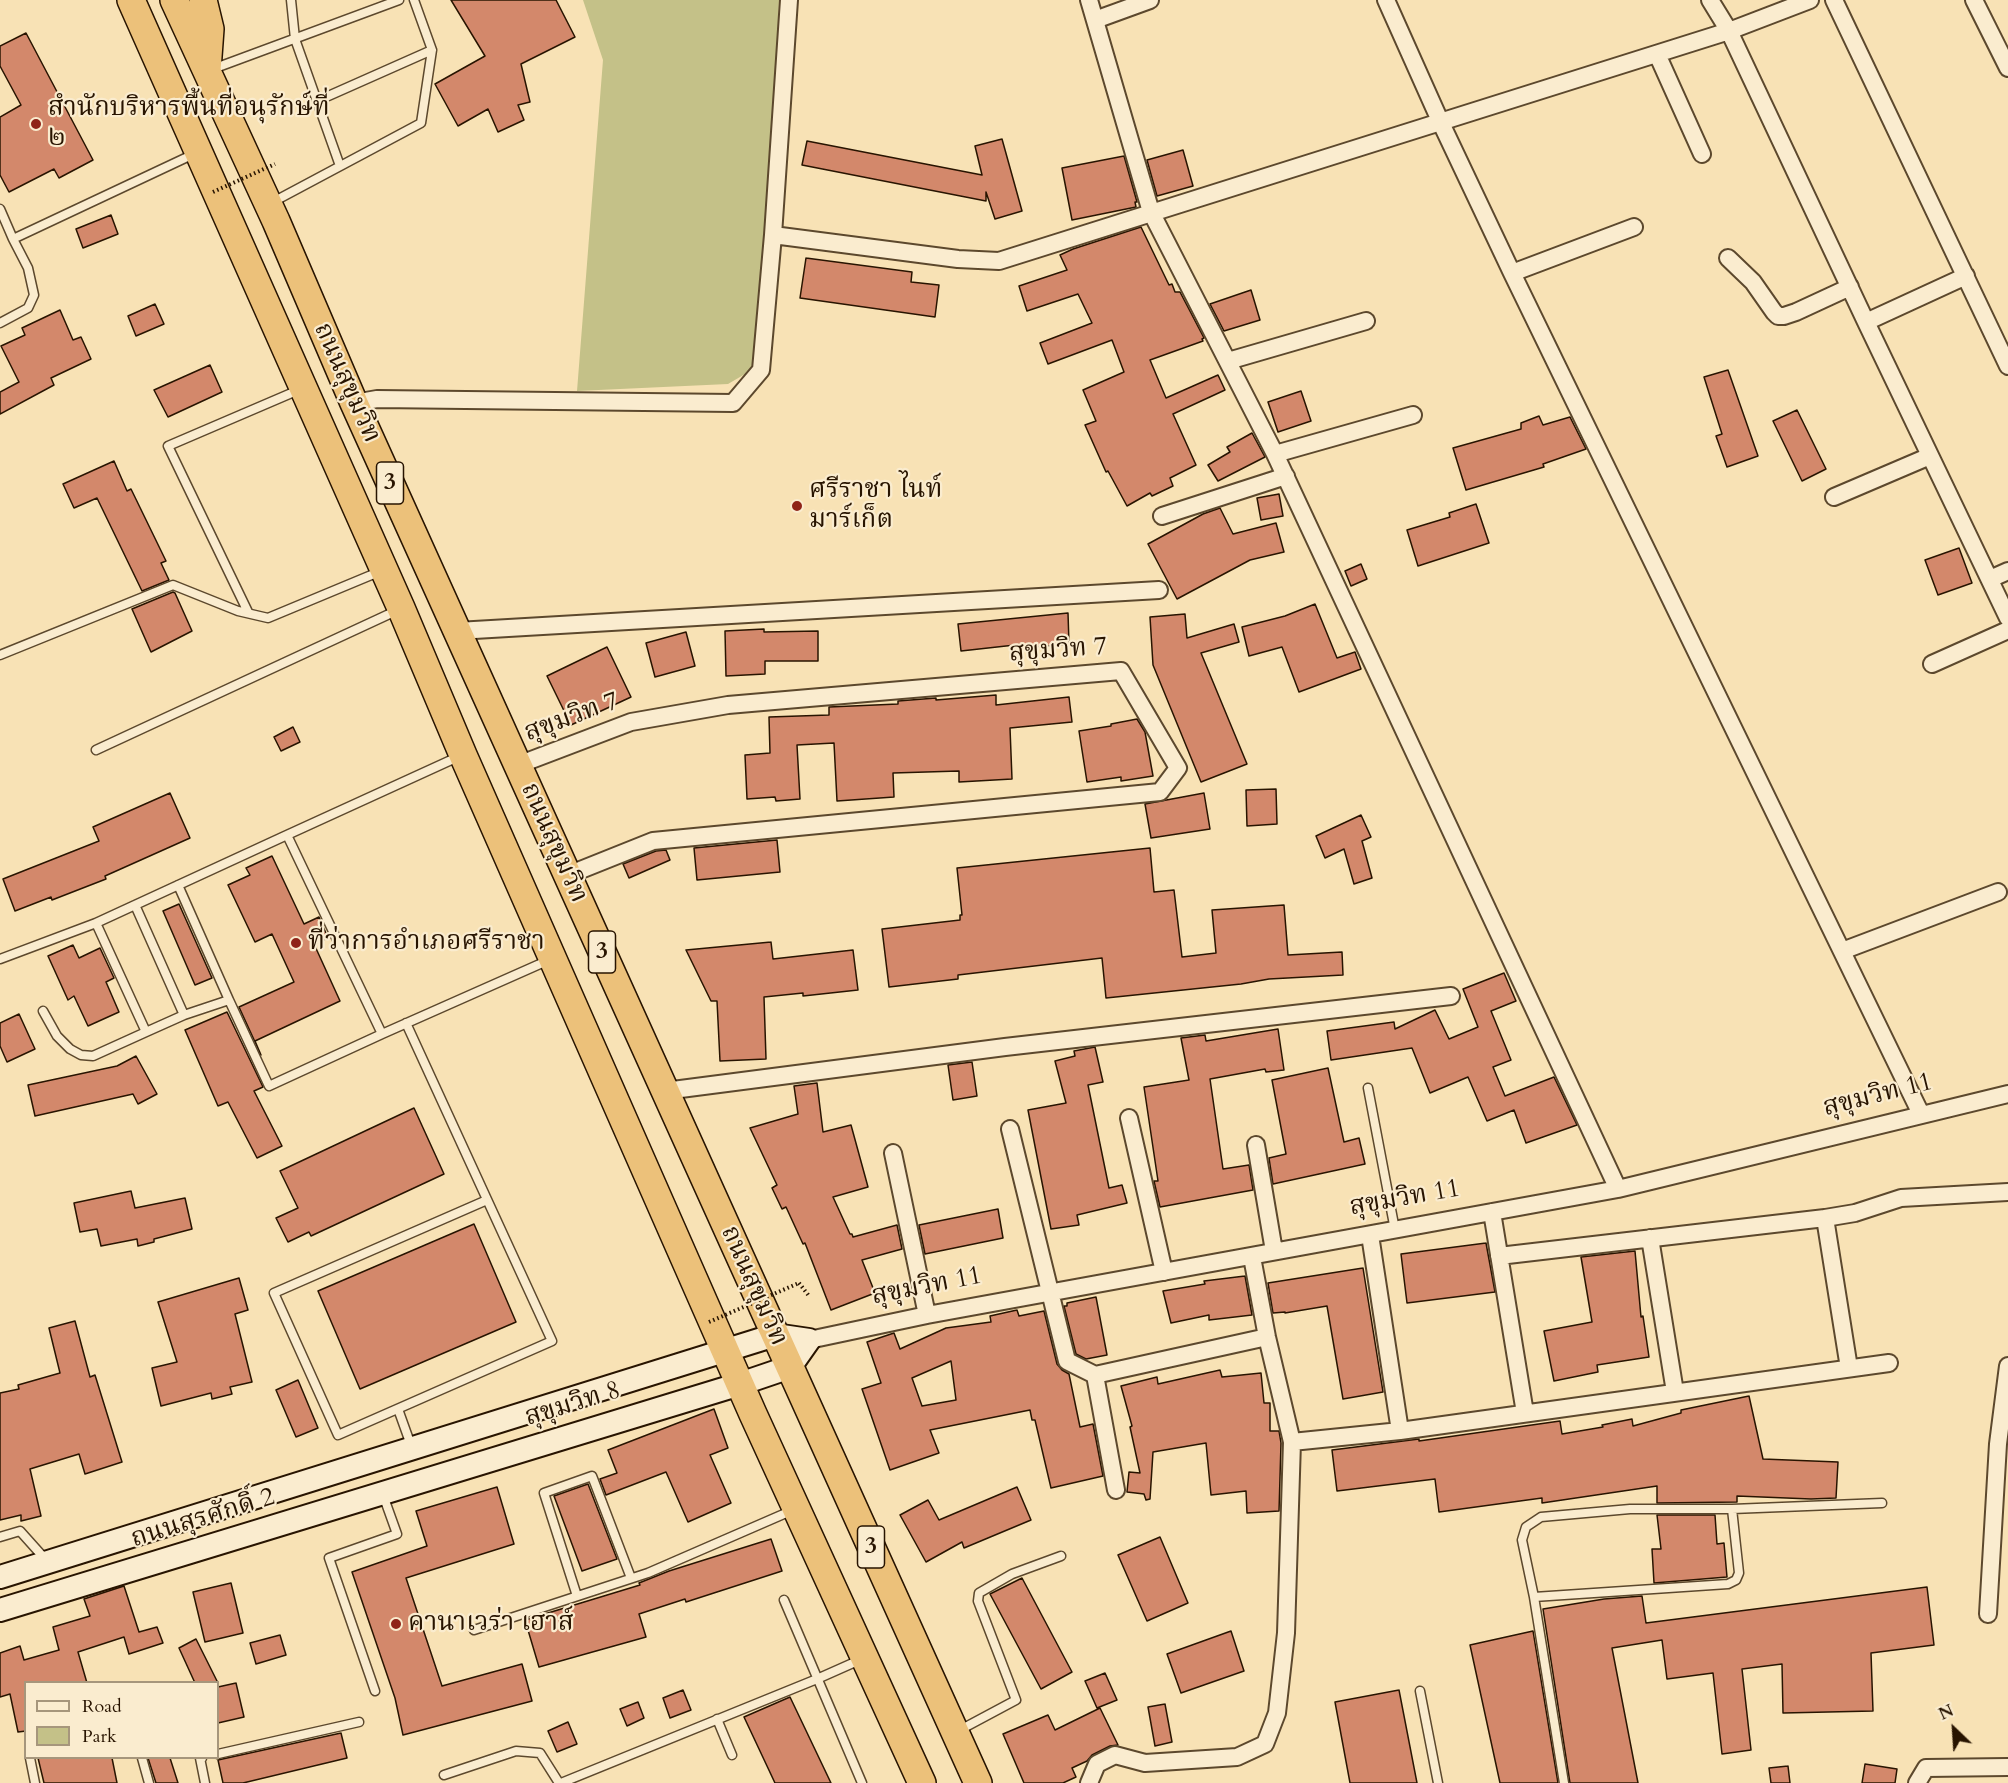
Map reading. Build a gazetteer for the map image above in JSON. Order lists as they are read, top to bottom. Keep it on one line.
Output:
{"streets":{"highway":["ถนนสุขุมวิท","3"],"main road":["สุขุมวิท 11","สุขุมวิท 8","ถนนสุรศักดิ์ 2"],"street":["สุขุมวิท 7"]},"crossings":[["ถนนสุขุมวิท","สุขุมวิท 7"],["ถนนสุขุมวิท","สุขุมวิท 11"],["ถนนสุขุมวิท","สุขุมวิท 8"],["สุขุมวิท 11","สุขุมวิท 8"],["สุขุมวิท 8","ถนนสุรศักดิ์ 2"]],"places":["สำนักบริหารพื้นที่อนุรักษ์ที่ ๒","ศรีราชา ไนท์ มาร์เก็ต","ที่ว่าการอำเภอศรีราชา","คานาเวร่า เฮาส์"],"legend":["Road","Park"],"north":"top left"}
